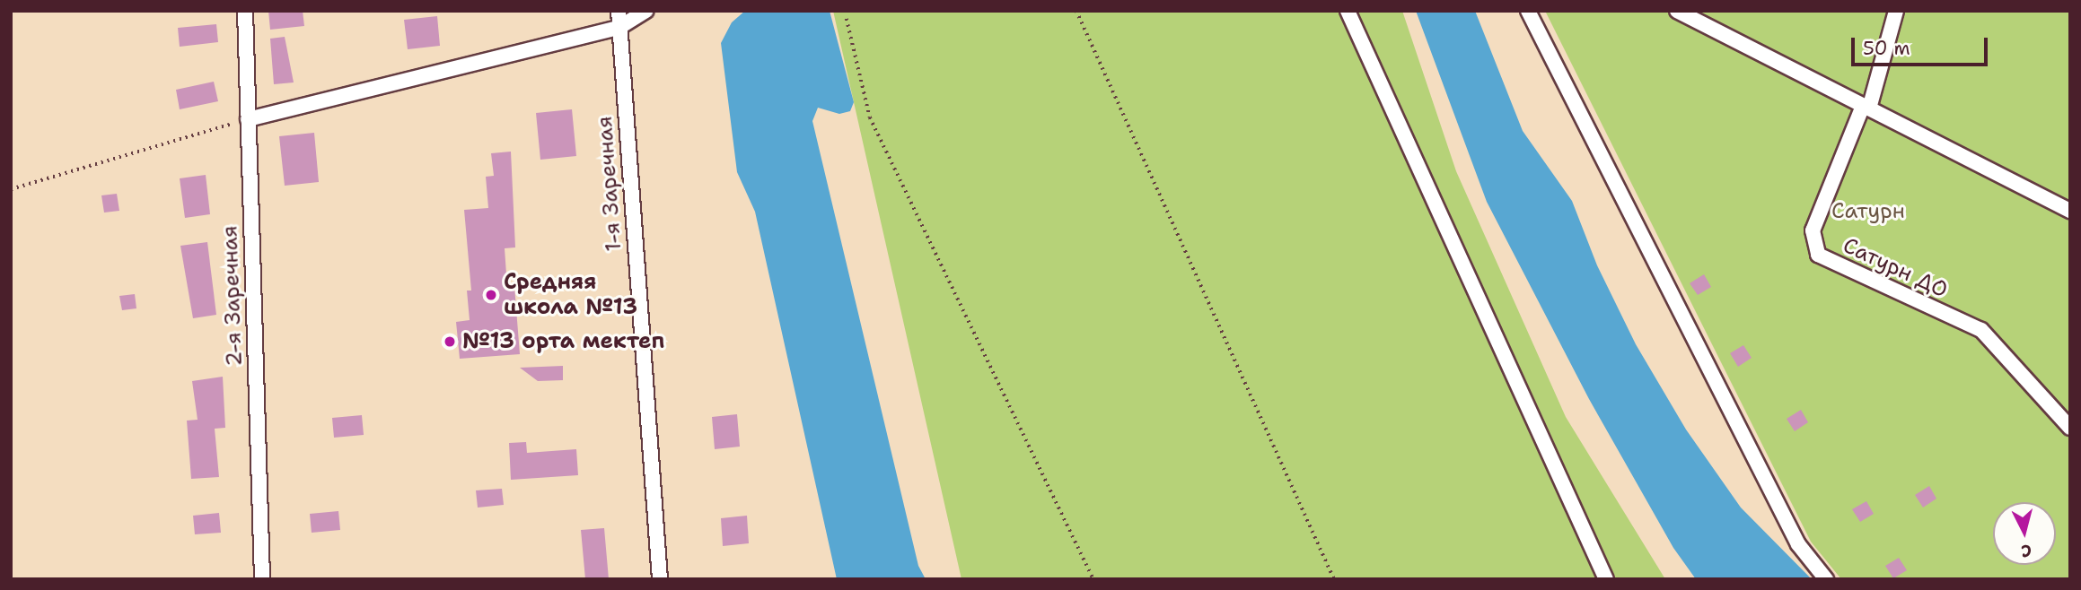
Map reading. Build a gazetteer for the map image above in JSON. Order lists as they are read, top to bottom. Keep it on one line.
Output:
{"streets":{"street":["1-я Заречная","Сатурн ДО","2-я Заречная"]},"parks":["Сатурн"],"places":["Средняя школа №13","№13 орта мектеп"],"scale_bar":"50 m","north":"bottom"}
